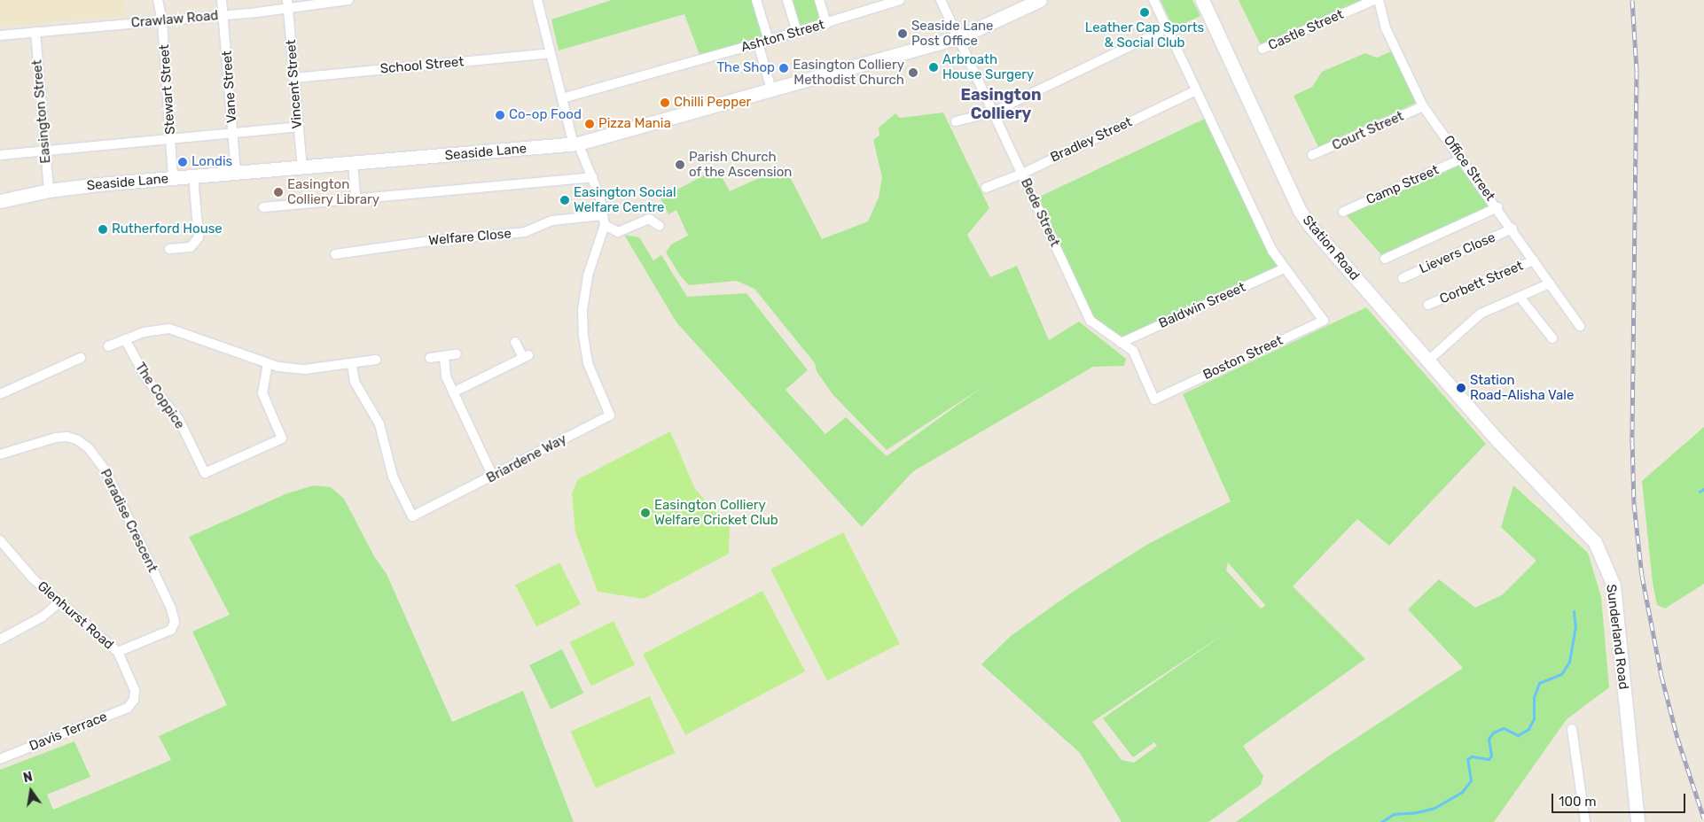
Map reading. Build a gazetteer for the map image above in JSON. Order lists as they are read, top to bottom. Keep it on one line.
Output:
{"streets":{"main road":["Seaside Lane","Station Road","Sunderland Road"],"street":["Crawlaw Road","Castle Street","Ashton Street","School Street","Vincent Street","Vane Street","Stewart Street","Easington Street","Court Street","Bradley Street","Office Street","Camp Street","Bede Street","Welfare Close","Lievers Close","Corbett Street","Baldwin Sreeet","Boston Street","The Coppice","Briardene Way","Paradise Crescent","Glenhurst Road","Davis Terrace"]},"crossings":[["Crawlaw Road","Vincent Street"],["Crawlaw Road","Vane Street"],["Crawlaw Road","Stewart Street"],["Crawlaw Road","Easington Street"],["School Street","Vincent Street"],["Vincent Street","Seaside Lane"],["Vane Street","Seaside Lane"],["Stewart Street","Seaside Lane"],["Easington Street","Seaside Lane"],["Court Street","Office Street"],["Bradley Street","Bede Street"],["Seaside Lane","Bede Street"],["Office Street","Camp Street"],["Office Street","Lievers Close"],["Office Street","Corbett Street"],["Bede Street","Baldwin Sreeet"],["Bede Street","Boston Street"],["Station Road","Sunderland Road"],["Baldwin Sreeet","Boston Street"],["Paradise Crescent","Glenhurst Road"],["Glenhurst Road","Davis Terrace"]],"districts":["Easington Colliery"],"places":["Leather Cap Sports & Social Club","Seaside Lane Post Office","Arbroath House Surgery","The Shop","Easington Colliery Methodist Church","Chilli Pepper","Co-op Food","Pizza Mania","Londis","Parish Church of the Ascension","Easington Colliery Library","Easington Social Welfare Centre","Rutherford House","Station Road-Alisha Vale","Easington Colliery Welfare Cricket Club"],"scale_bar":"100 m","north":"top"}
